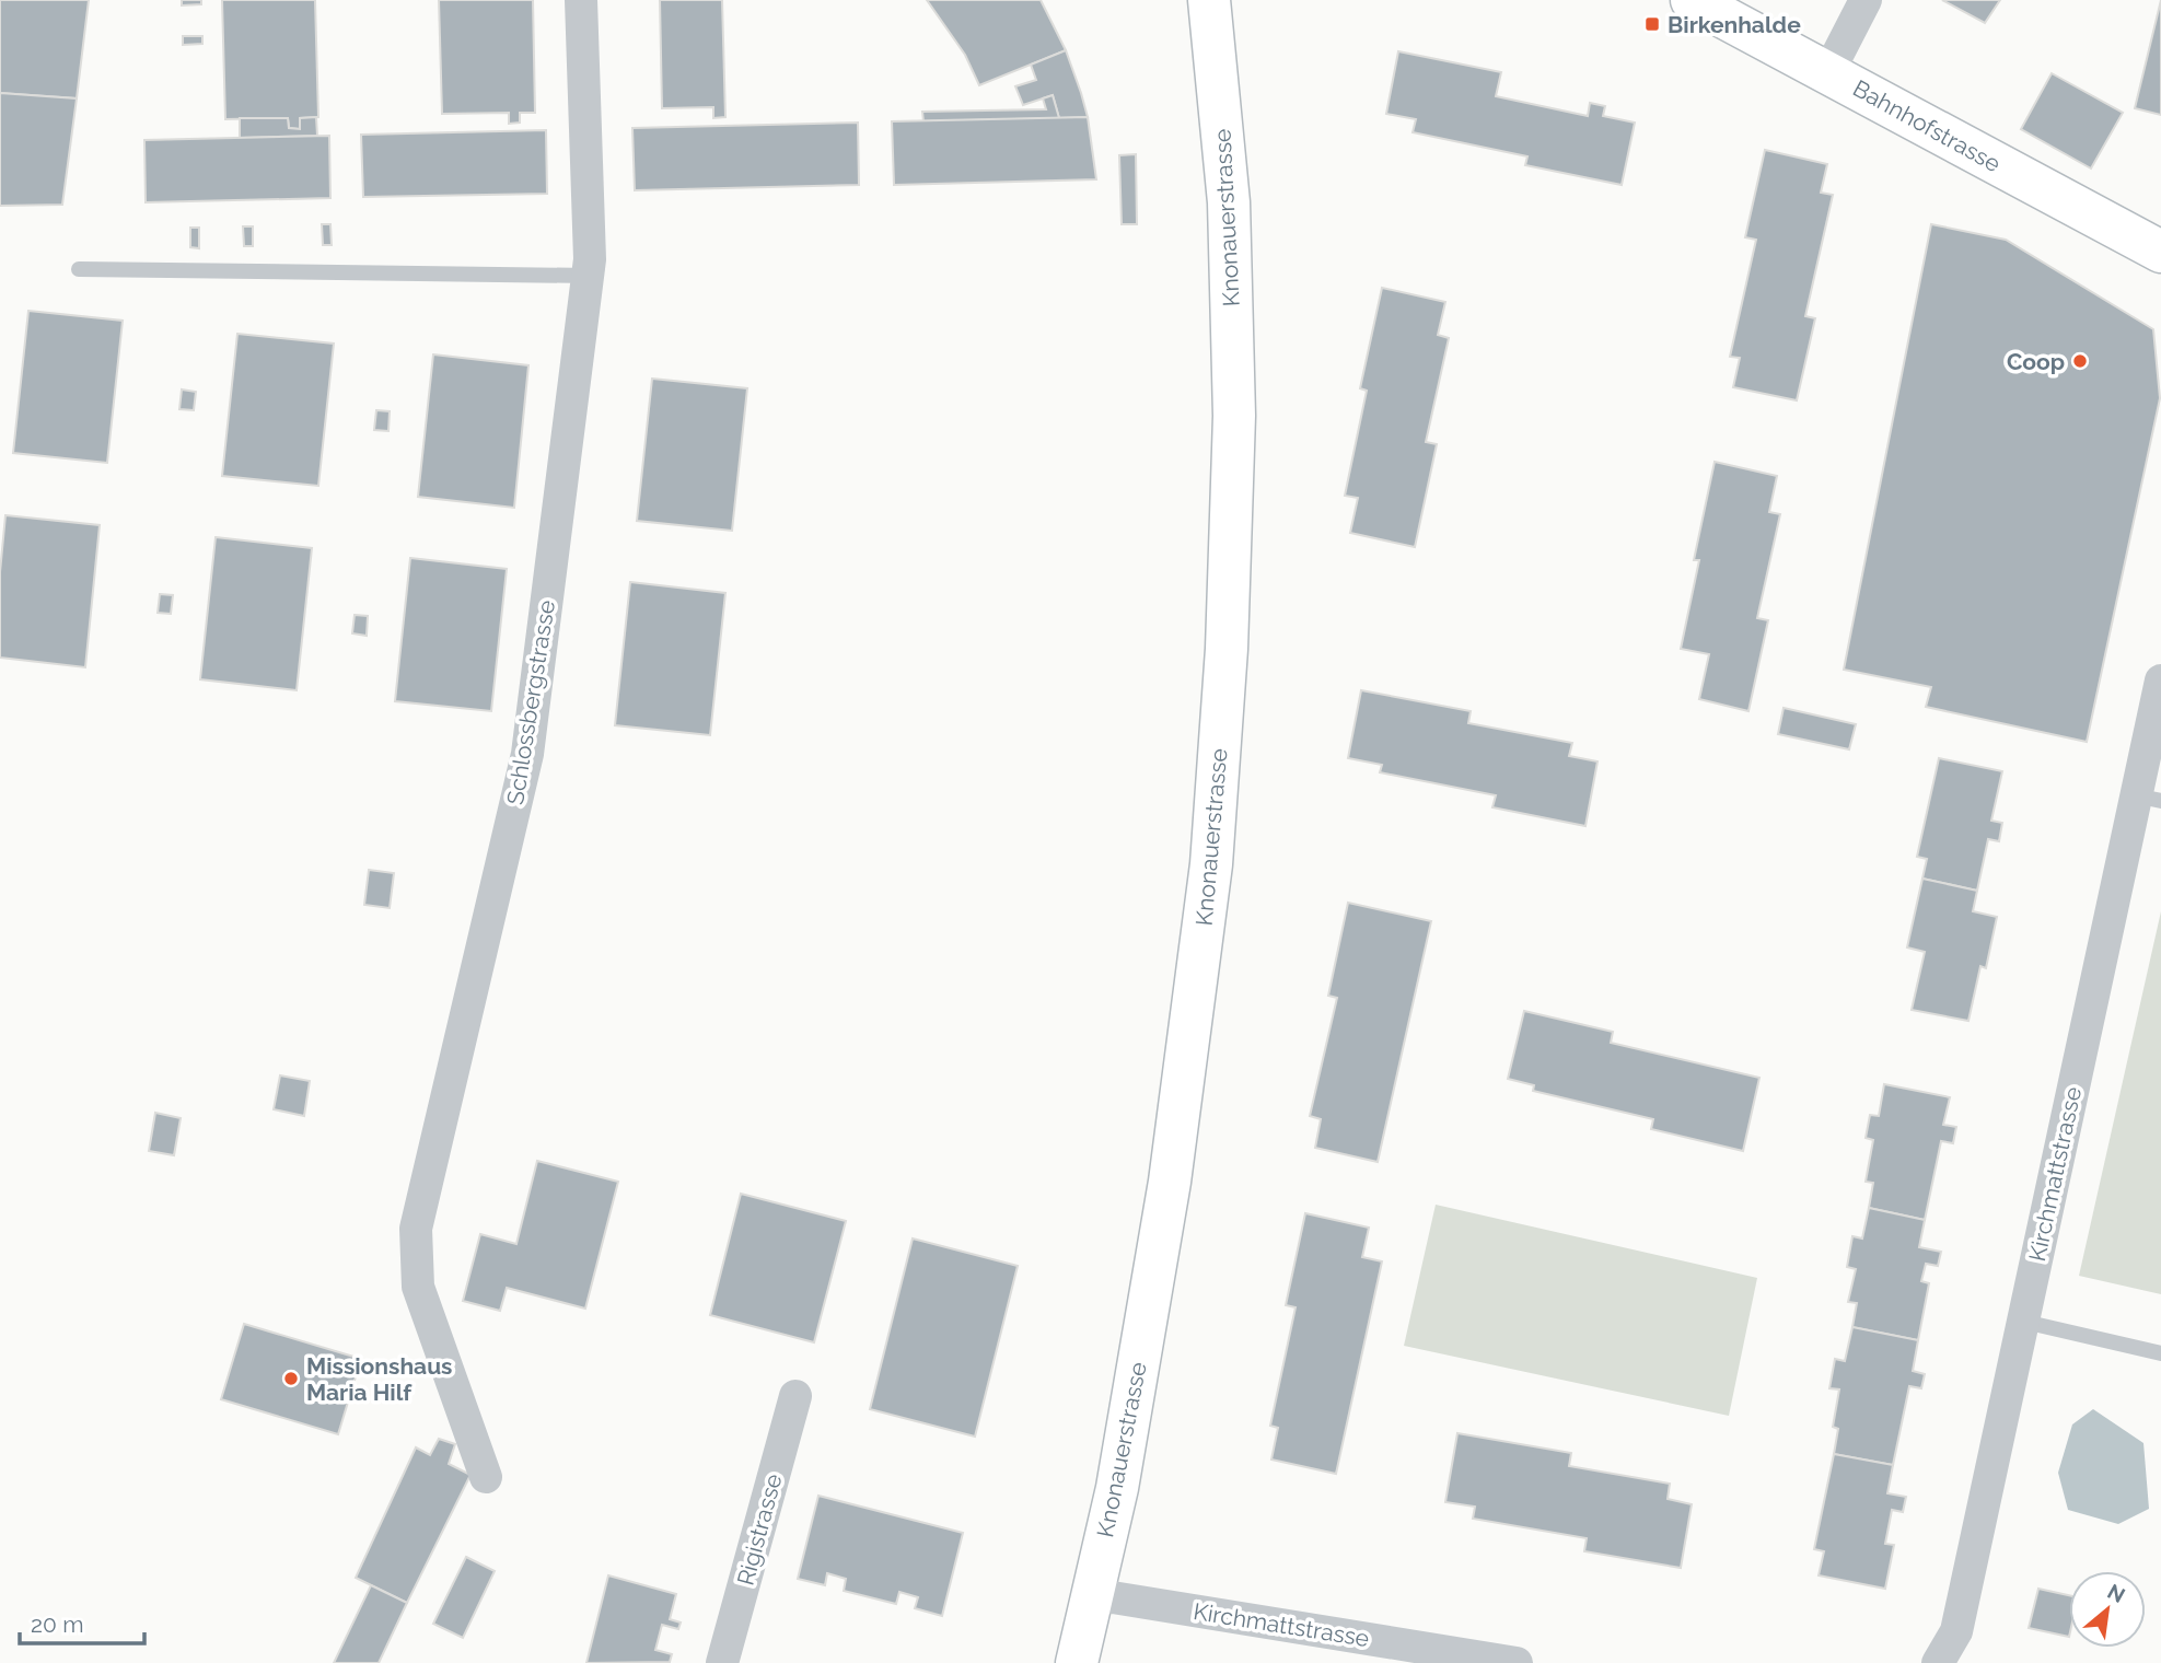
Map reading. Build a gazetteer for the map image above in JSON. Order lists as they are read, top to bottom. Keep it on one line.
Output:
{"streets":{"street":["Bahnhofstrasse","Knonauerstrasse","Schlossbergstrasse","Kirchmattstrasse","Rigistrasse"]},"crossings":[["Knonauerstrasse","Kirchmattstrasse"]],"places":{"transit":["Birkenhalde"],"other":["Coop","Missionshaus Maria Hilf"]},"scale_bar":"20 m","north":"top right"}
